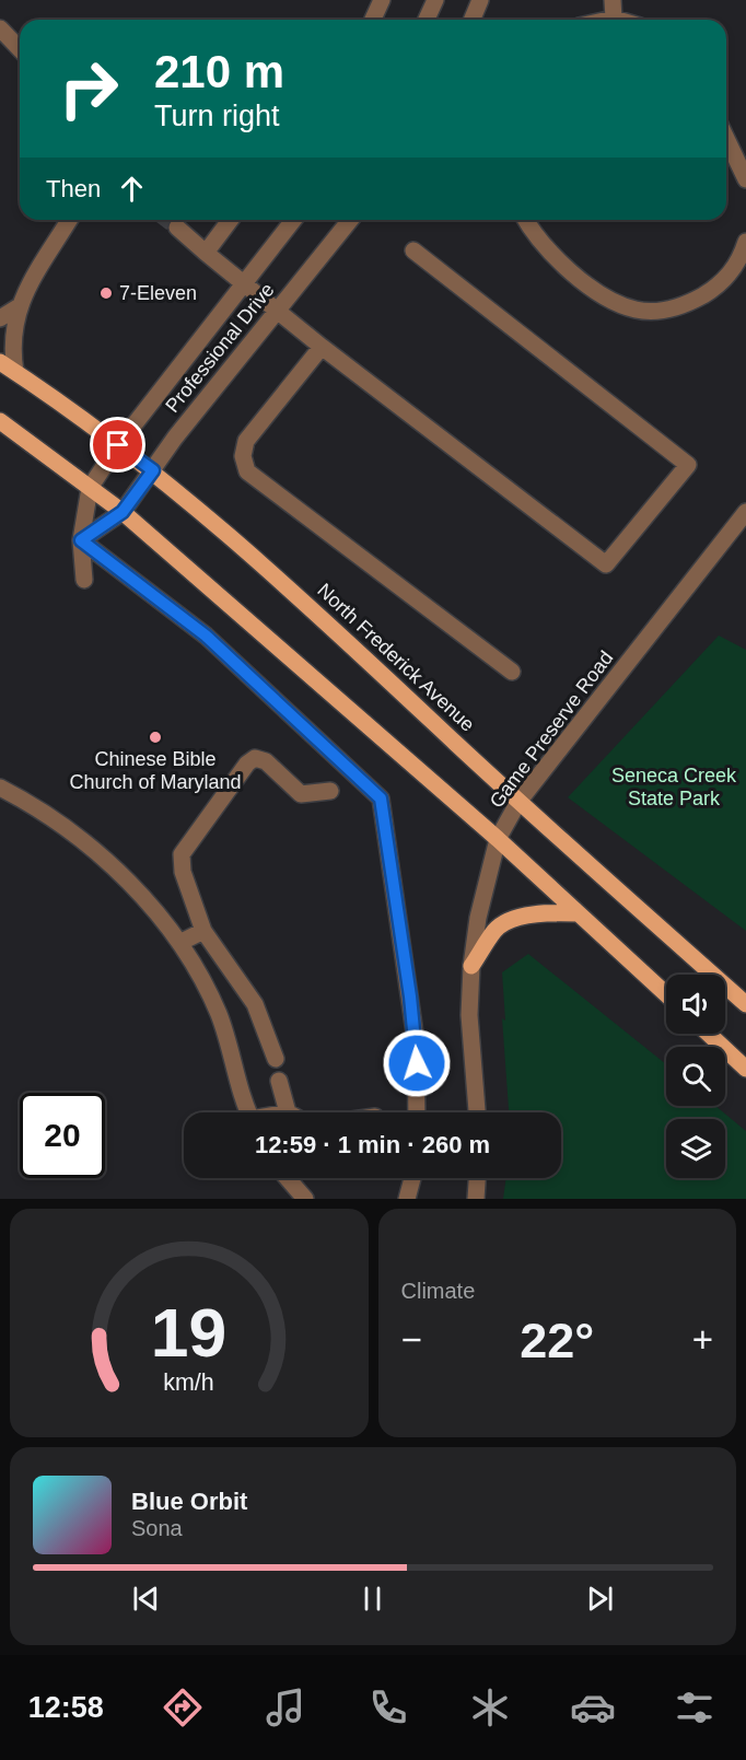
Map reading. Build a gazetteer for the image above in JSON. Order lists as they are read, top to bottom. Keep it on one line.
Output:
{"streets":{"main road":["North Frederick Avenue"],"street":["Professional Drive","Game Preserve Road"]},"crossings":[["Professional Drive","North Frederick Avenue"],["North Frederick Avenue","Game Preserve Road"]],"parks":["Seneca Creek State Park"],"places":["7-Eleven","Chinese Bible Church of Maryland"],"page":{"turn":["210 m","Turn right"],"then":"Then","limit":"20","trip":"12:59 · 1 min · 260 m","tile":"Climate","heat":["−","22°","+"],"song":["Blue Orbit","Sona"],"tabs":"12:58","gauge":["19","km/h"]}}
